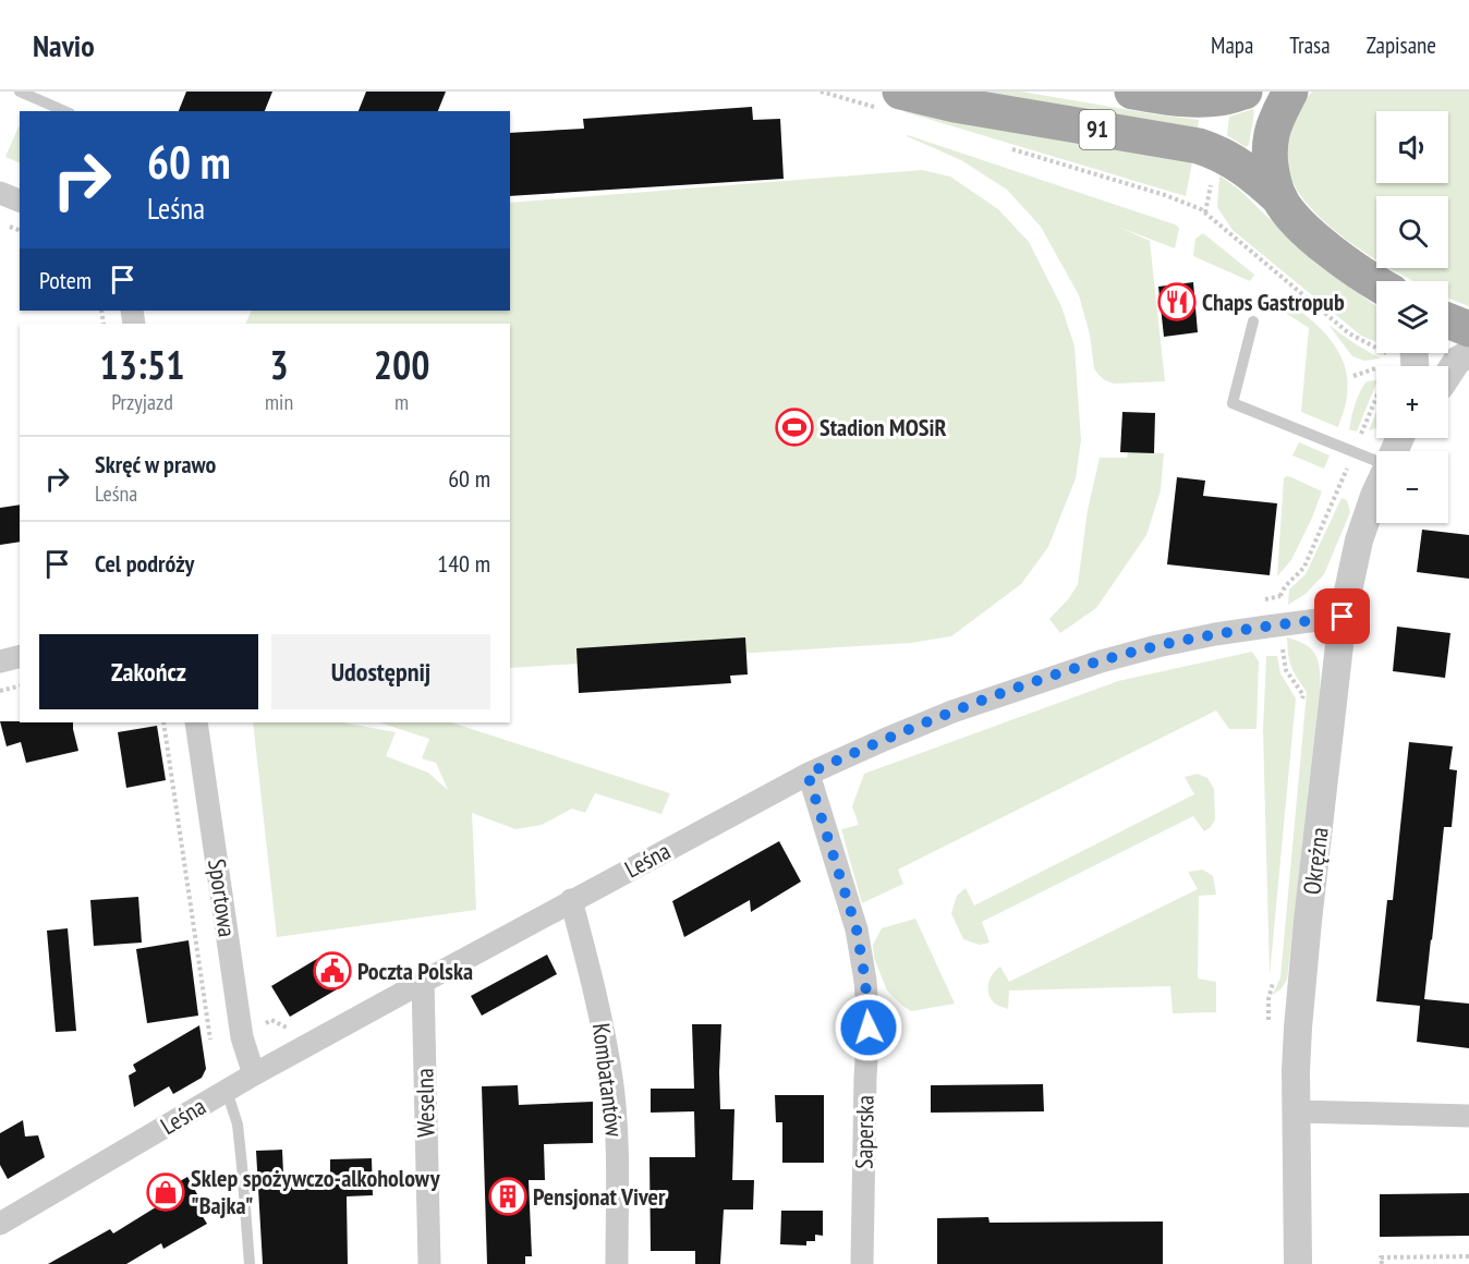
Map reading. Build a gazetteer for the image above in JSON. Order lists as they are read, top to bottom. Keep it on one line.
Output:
{"streets":{"main road":["91"],"street":["Leśna","Okrężna","Sportowa","Kombatantów","Weselna","Saperska"]},"crossings":[["Leśna","Okrężna"],["Leśna","Sportowa"],["Leśna","Kombatantów"],["Leśna","Weselna"],["Leśna","Saperska"]],"places":{"restaurant":["Chaps Gastropub"],"sports":["Stadion MOSiR"],"public building":["Poczta Polska"],"shop":["Sklep spożywczo-alkoholowy \"Bajka\""],"building":["Pensjonat Viver"]},"page":{"header":"Navio","nav":["Mapa","Trasa","Zapisane"],"map_buttons":["+","−"],"turn":["60 m","Leśna"],"then":"Potem","eta":["13:51","Przyjazd","3","min","200","m"],"list":[{"name":"Skręć w prawo","note":"Leśna","value":"60 m"},{"name":"Cel podróży","value":"140 m"}],"buttons":["Zakończ","Udostępnij"]}}
